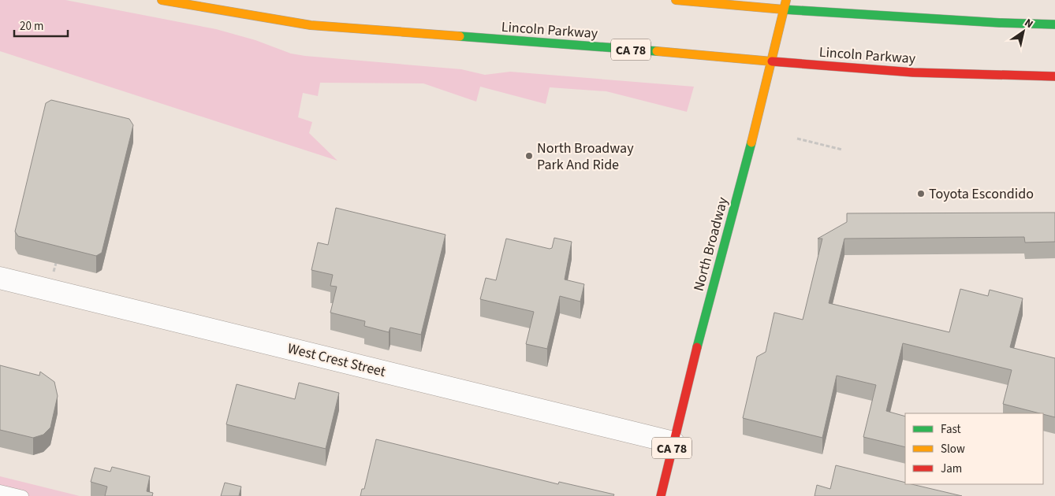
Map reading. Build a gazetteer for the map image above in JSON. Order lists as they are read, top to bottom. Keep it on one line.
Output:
{"streets":{"main road":["Lincoln Parkway","CA 78","North Broadway"],"street":["West Crest Street"]},"crossings":[["Lincoln Parkway","North Broadway"],["North Broadway","West Crest Street"]],"places":["North Broadway Park And Ride","Toyota Escondido"],"legend":["Fast","Slow","Jam"],"scale_bar":"20 m","north":"top right"}
